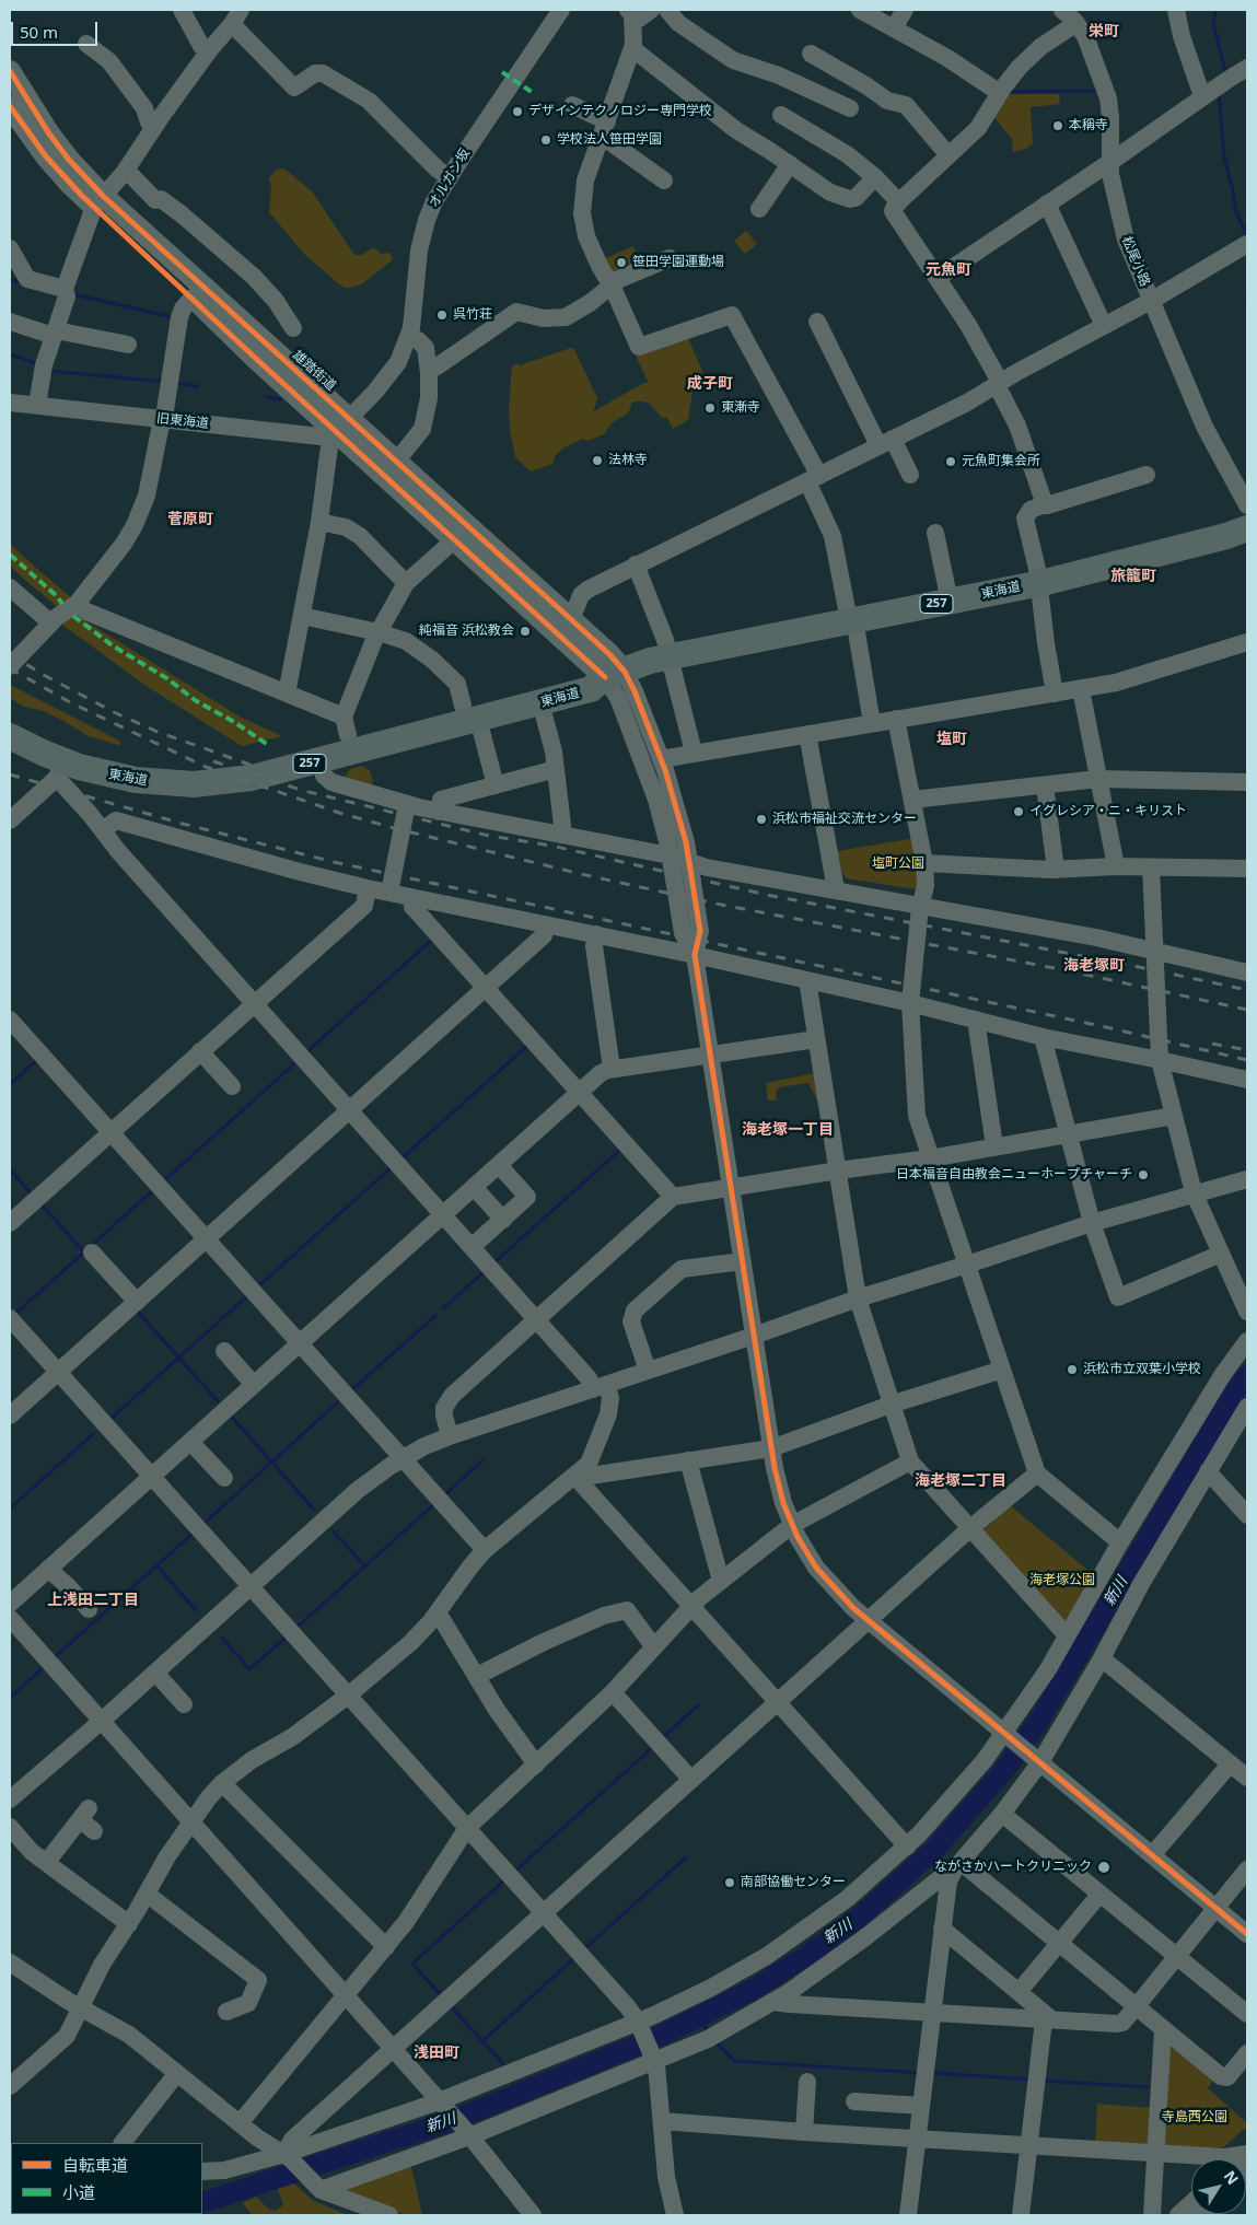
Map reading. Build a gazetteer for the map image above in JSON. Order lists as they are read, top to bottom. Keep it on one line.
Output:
{"streets":{"highway":["東海道","257"],"main road":["雄踏街道"],"street":["オルガン坂","松尾小路","旧東海道"]},"crossings":[["オルガン坂","雄踏街道"],["オルガン坂","旧東海道"],["雄踏街道","旧東海道"],["雄踏街道","東海道"]],"districts":["栄町","元魚町","成子町","菅原町","旅籠町","塩町","海老塚町","海老塚一丁目","海老塚二丁目","上浅田二丁目","浅田町"],"water":["新川"],"parks":["塩町公園","海老塚公園","寺島西公園"],"places":["デザインテクノロジー専門学校","本稱寺","学校法人笹田学園","笹田学園運動場","呉竹荘","東漸寺","法林寺","元魚町集会所","純福音 浜松教会","イグレシア・ニ・キリスト","浜松市福祉交流センター","日本福音自由教会ニューホープチャーチ","浜松市立双葉小学校","ながさかハートクリニック","南部協働センター"],"legend":["自転車道","小道"],"scale_bar":"50 m","north":"top right"}
